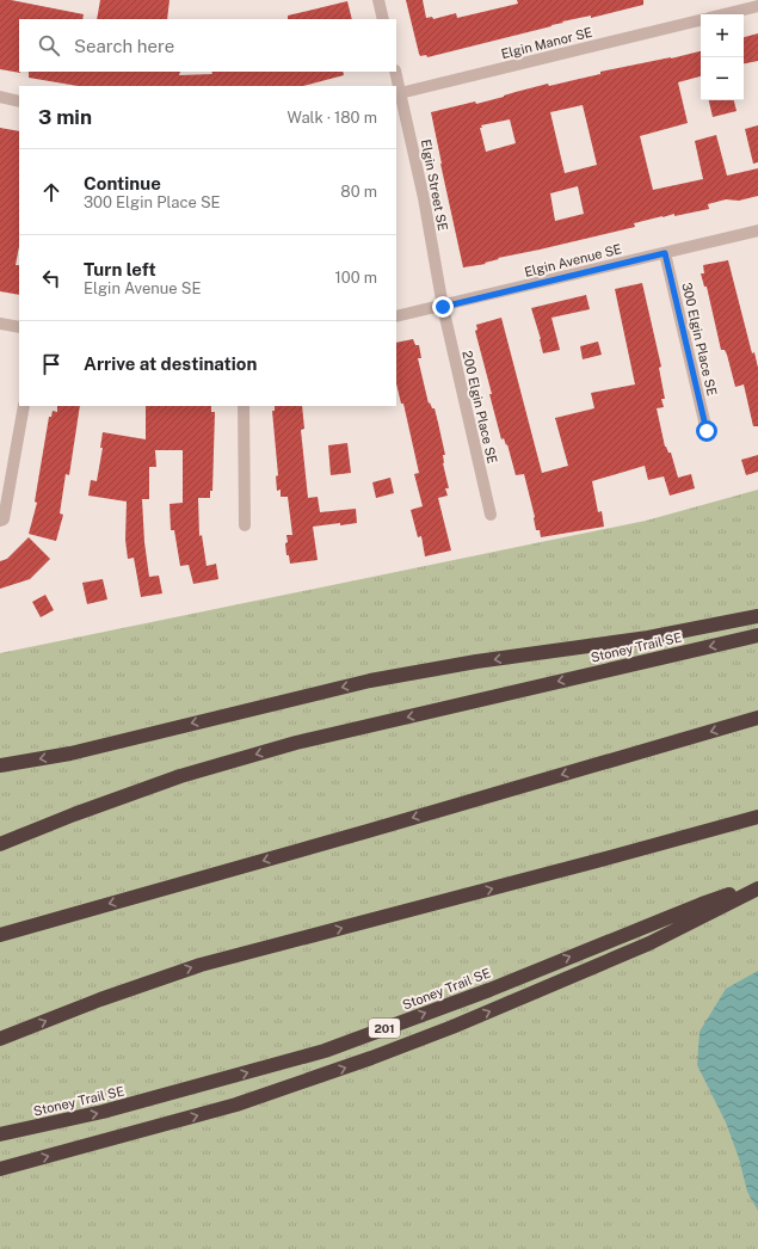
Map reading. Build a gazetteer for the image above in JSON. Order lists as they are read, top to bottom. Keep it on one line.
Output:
{"streets":{"highway":["Stoney Trail SE","201"],"street":["Elgin Manor SE","Elgin Street SE","Elgin Avenue SE","300 Elgin Place SE","200 Elgin Place SE"]},"crossings":[["Elgin Manor SE","Elgin Street SE"],["Elgin Street SE","Elgin Avenue SE"],["Elgin Street SE","200 Elgin Place SE"],["Elgin Avenue SE","300 Elgin Place SE"],["Elgin Avenue SE","200 Elgin Place SE"]],"page":{"map_buttons":["+","−"],"search":"Search here","heading":["3 min","Walk · 180 m"],"list":[["Continue","300 Elgin Place SE","80 m"],["Turn left","Elgin Avenue SE","100 m"],"Arrive at destination"]}}
